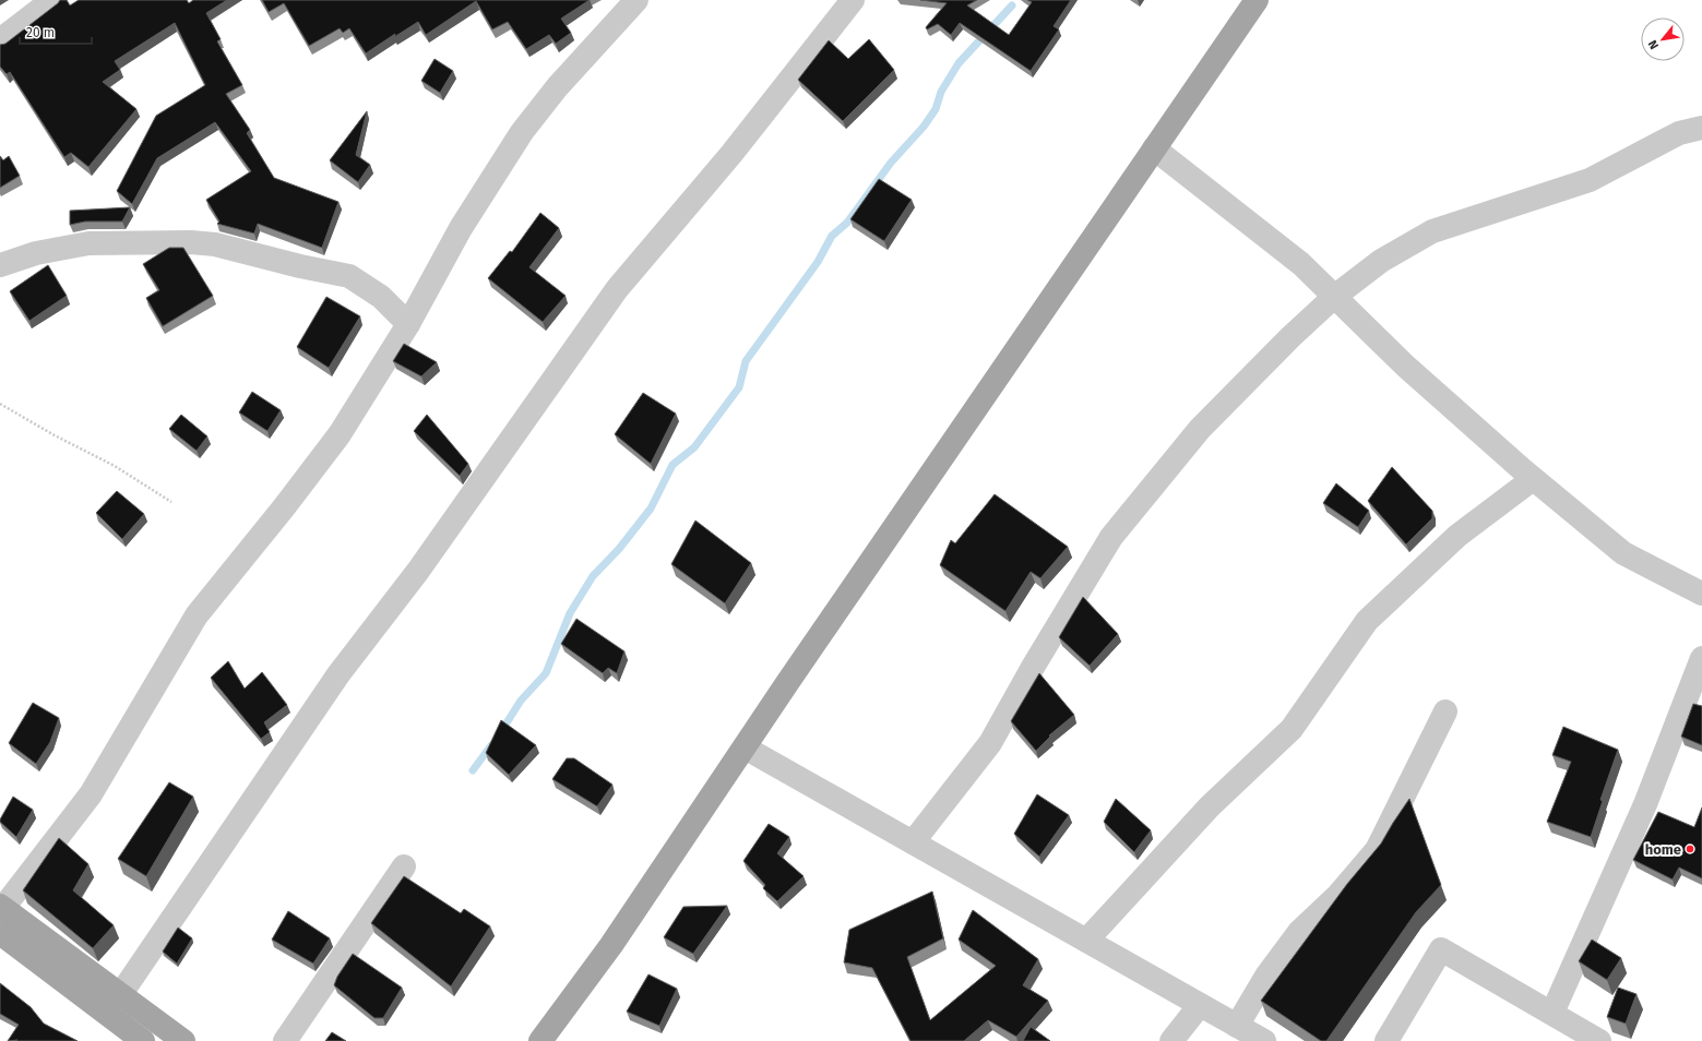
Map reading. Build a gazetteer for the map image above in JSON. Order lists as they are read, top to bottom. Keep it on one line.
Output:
{"places":["home"],"scale_bar":"20 m","north":"bottom left"}
